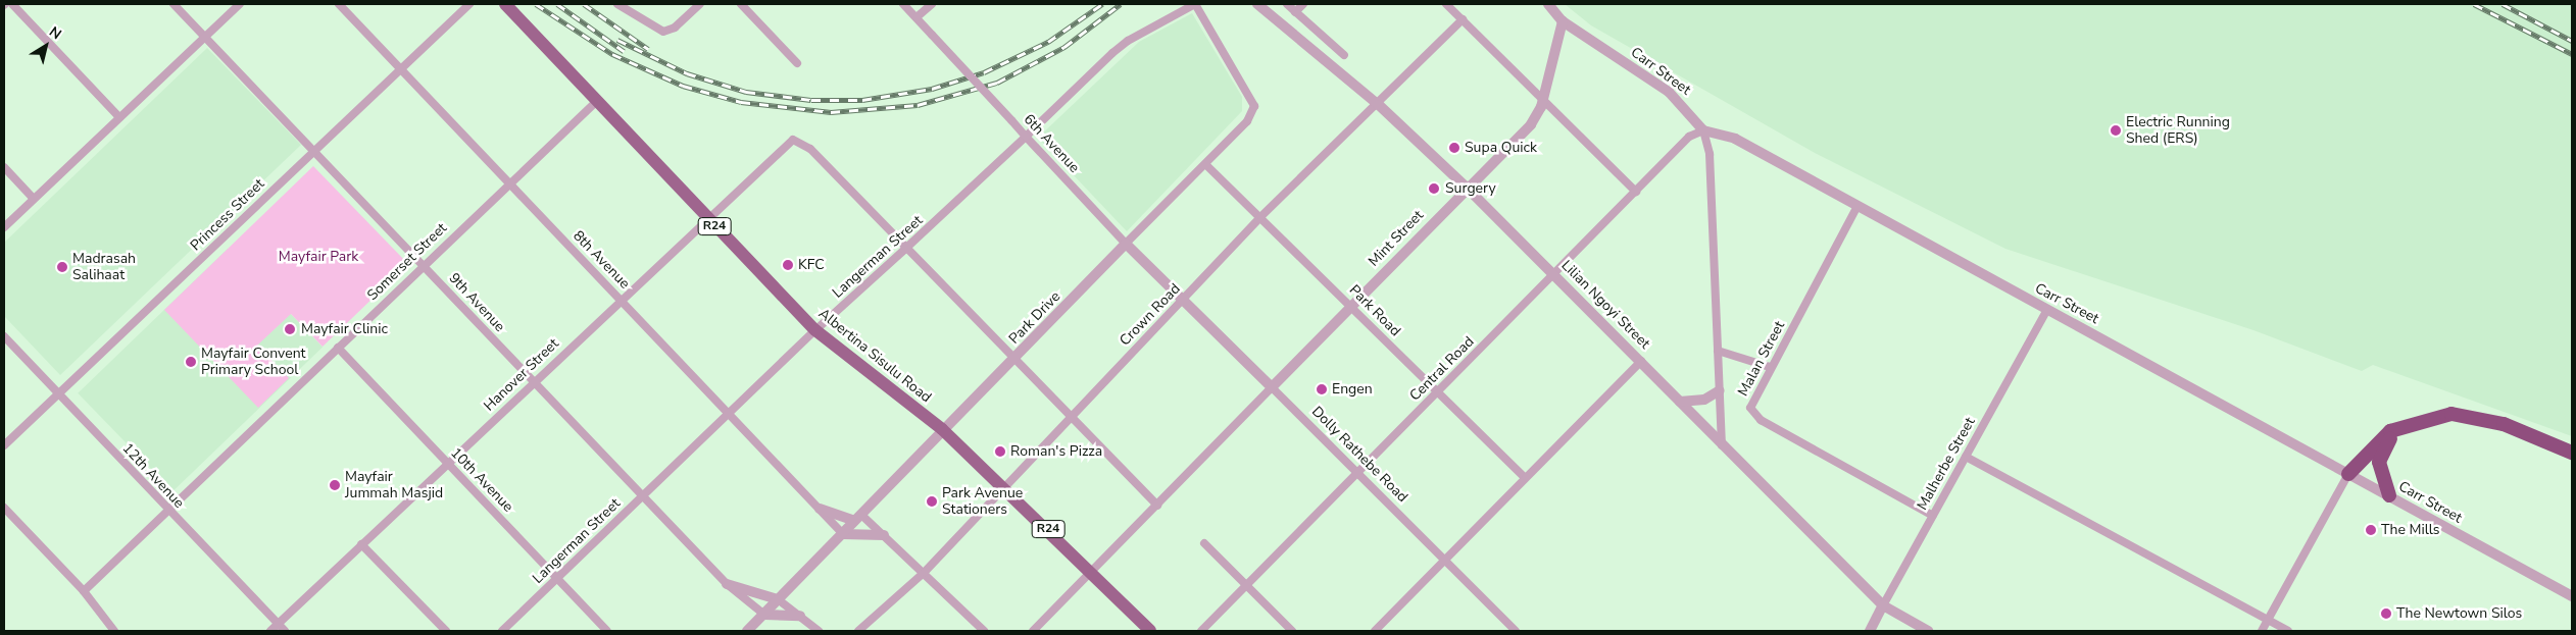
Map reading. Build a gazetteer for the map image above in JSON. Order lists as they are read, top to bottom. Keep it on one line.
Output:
{"streets":{"main road":["R24","Albertina Sisulu Road"],"street":["Carr Street","6th Avenue","Princess Street","Mint Street","Langerman Street","8th Avenue","Somerset Street","9th Avenue","Lilian Ngoyi Street","Park Road","Crown Road","Park Drive","Malan Street","Central Road","Hanover Street","Dolly Rathebe Road","Malherbe Street","12th Avenue","10th Avenue"]},"crossings":[["Carr Street","Mint Street"],["Carr Street","Malan Street"],["Carr Street","Central Road"],["Carr Street","Malherbe Street"],["6th Avenue","Langerman Street"],["6th Avenue","Crown Road"],["6th Avenue","Park Drive"],["6th Avenue","Dolly Rathebe Road"],["Princess Street","8th Avenue"],["Princess Street","9th Avenue"],["Princess Street","12th Avenue"],["Mint Street","Lilian Ngoyi Street"],["Mint Street","Park Road"],["Mint Street","Dolly Rathebe Road"],["Langerman Street","8th Avenue"],["Langerman Street","9th Avenue"],["Langerman Street","Park Drive"],["Langerman Street","Albertina Sisulu Road"],["Langerman Street","Hanover Street"],["Langerman Street","10th Avenue"],["8th Avenue","Somerset Street"],["8th Avenue","Park Drive"],["8th Avenue","Hanover Street"],["Somerset Street","9th Avenue"],["Somerset Street","Albertina Sisulu Road"],["Somerset Street","12th Avenue"],["Somerset Street","10th Avenue"],["9th Avenue","Park Drive"],["9th Avenue","Hanover Street"],["Lilian Ngoyi Street","Crown Road"],["Lilian Ngoyi Street","Central Road"],["Lilian Ngoyi Street","Malherbe Street"],["Park Road","Crown Road"],["Park Road","Park Drive"],["Park Road","Central Road"],["Crown Road","Albertina Sisulu Road"],["Crown Road","Dolly Rathebe Road"],["Park Drive","Albertina Sisulu Road"],["Albertina Sisulu Road","Hanover Street"],["Malan Street","Malherbe Street"],["Central Road","Dolly Rathebe Road"],["Hanover Street","12th Avenue"],["Hanover Street","10th Avenue"]],"parks":["Mayfair Park"],"places":["Electric Running Shed (ERS)","Supa Quick","Surgery","KFC","Madrasah Salihaat","Mayfair Clinic","Mayfair Convent Primary School","Engen","Roman's Pizza","Mayfair Jummah Masjid","Park Avenue Stationers","The Mills","The Newtown Silos"],"north":"top right"}
